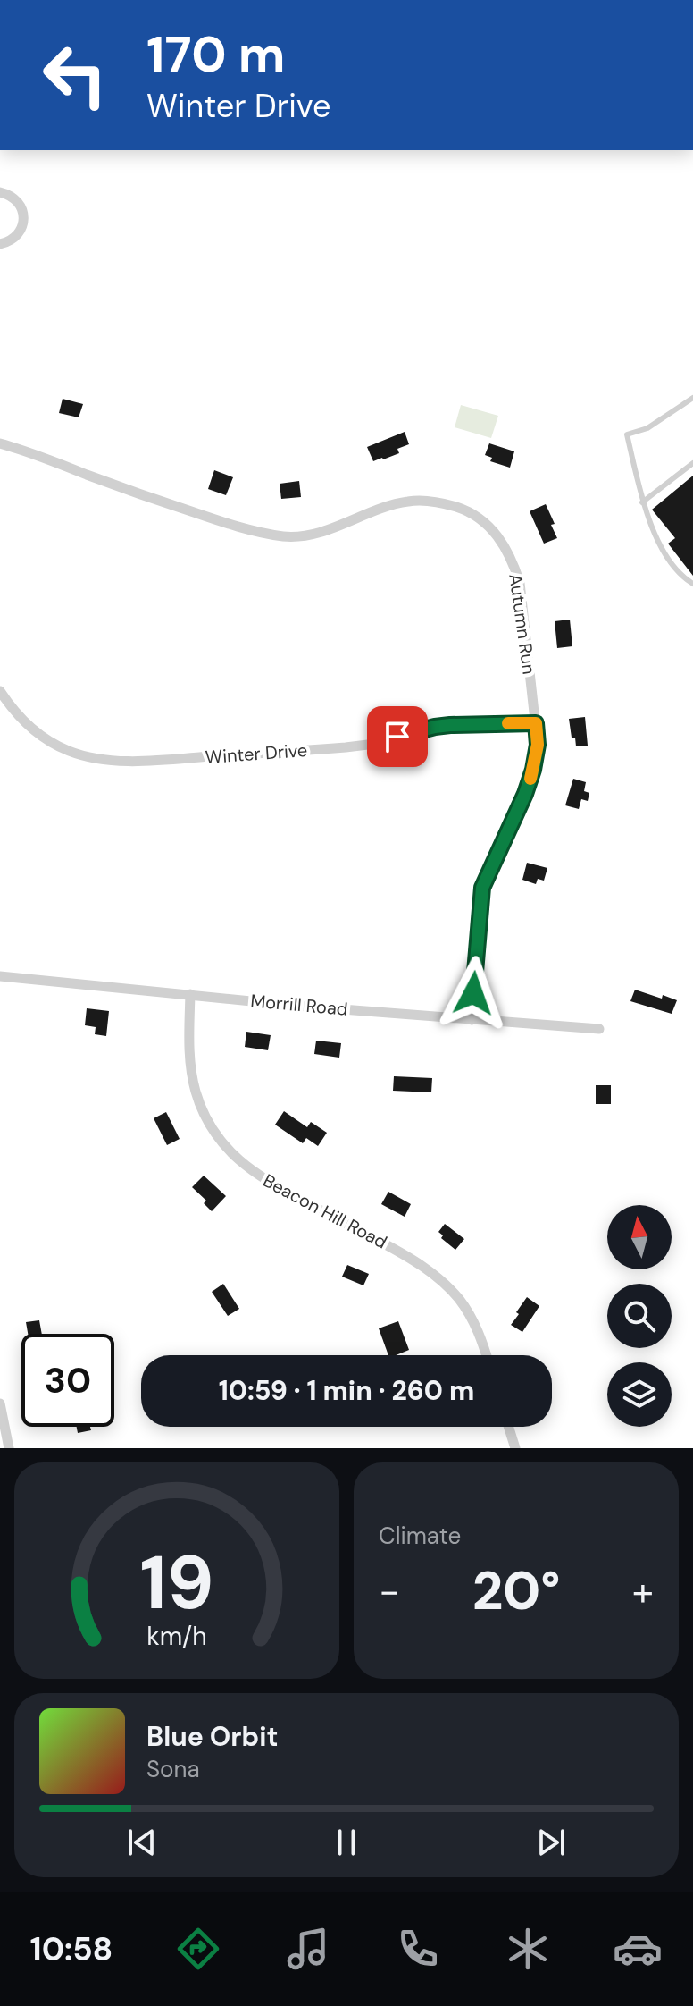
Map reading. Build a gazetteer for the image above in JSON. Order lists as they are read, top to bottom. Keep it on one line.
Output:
{"streets":{"street":["Autumn Run","Winter Drive","Morrill Road","Beacon Hill Road"]},"crossings":[["Autumn Run","Winter Drive"],["Autumn Run","Morrill Road"],["Morrill Road","Beacon Hill Road"]],"north":"top","page":{"turn":["170 m","Winter Drive"],"limit":"30","trip":"10:59 · 1 min · 260 m","tile":"Climate","heat":["−","20°","+"],"song":["Blue Orbit","Sona"],"tabs":"10:58","gauge":["19","km/h"]}}
